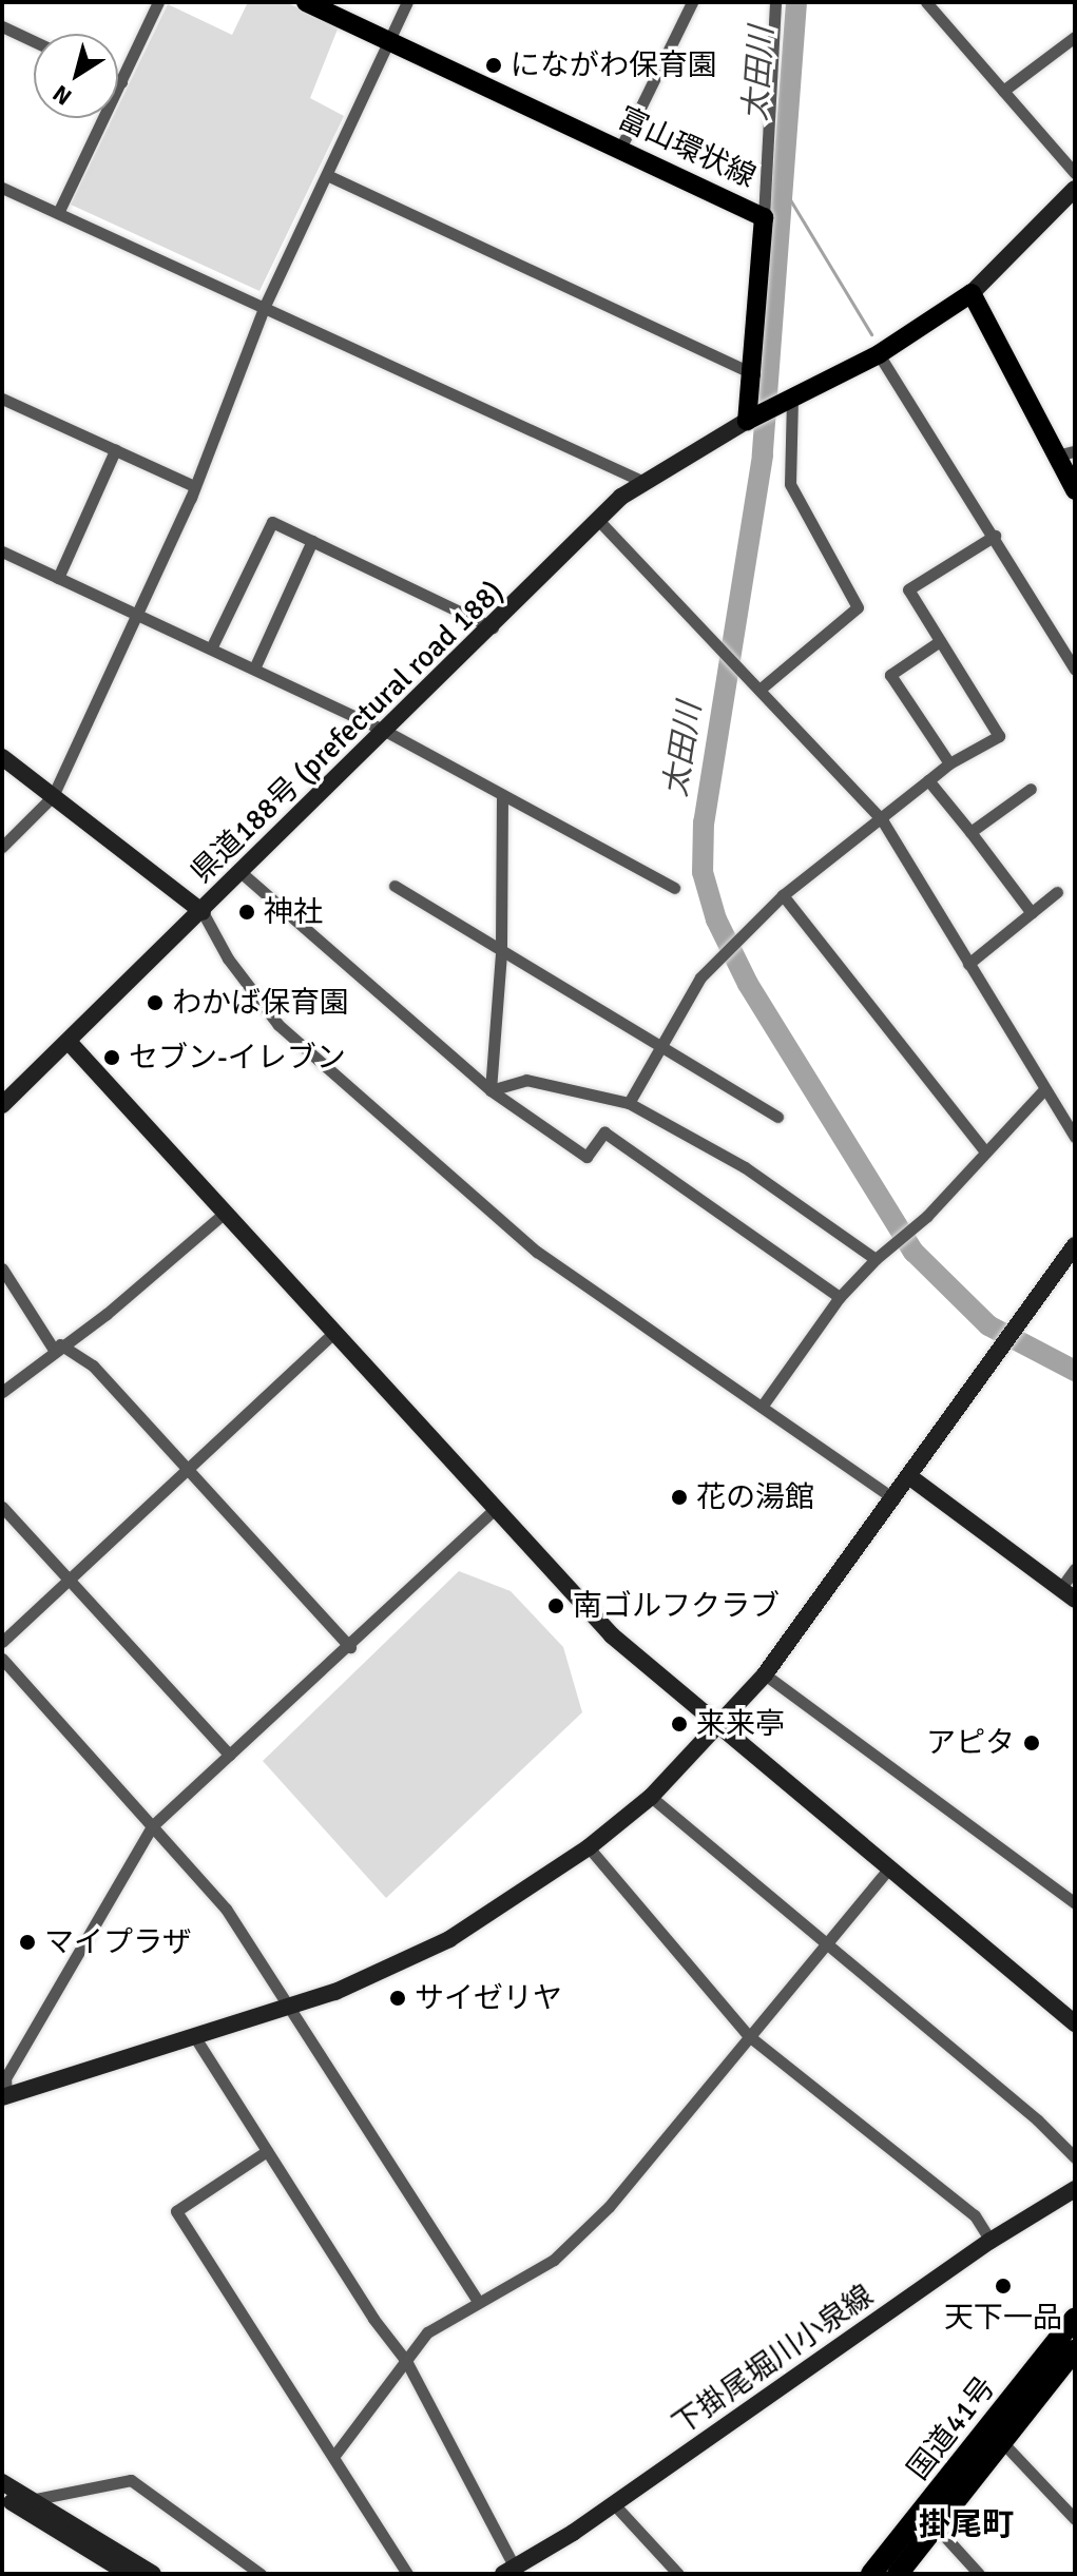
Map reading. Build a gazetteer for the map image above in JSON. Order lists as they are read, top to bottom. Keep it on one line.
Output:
{"streets":{"highway":["国道41号"],"main road":["富山環状線"],"street":["県道188号 (prefectural road 188)","下掛尾堀川小泉線"]},"crossings":[["富山環状線","県道188号 (prefectural road 188)"]],"districts":["掛尾町"],"water":["太田川"],"places":["にながわ保育園","神社","わかば保育園","セブン-イレブン","花の湯館","南ゴルフクラブ","来来亭","アピタ","マイプラザ","サイゼリヤ","天下一品"],"north":"bottom left"}
